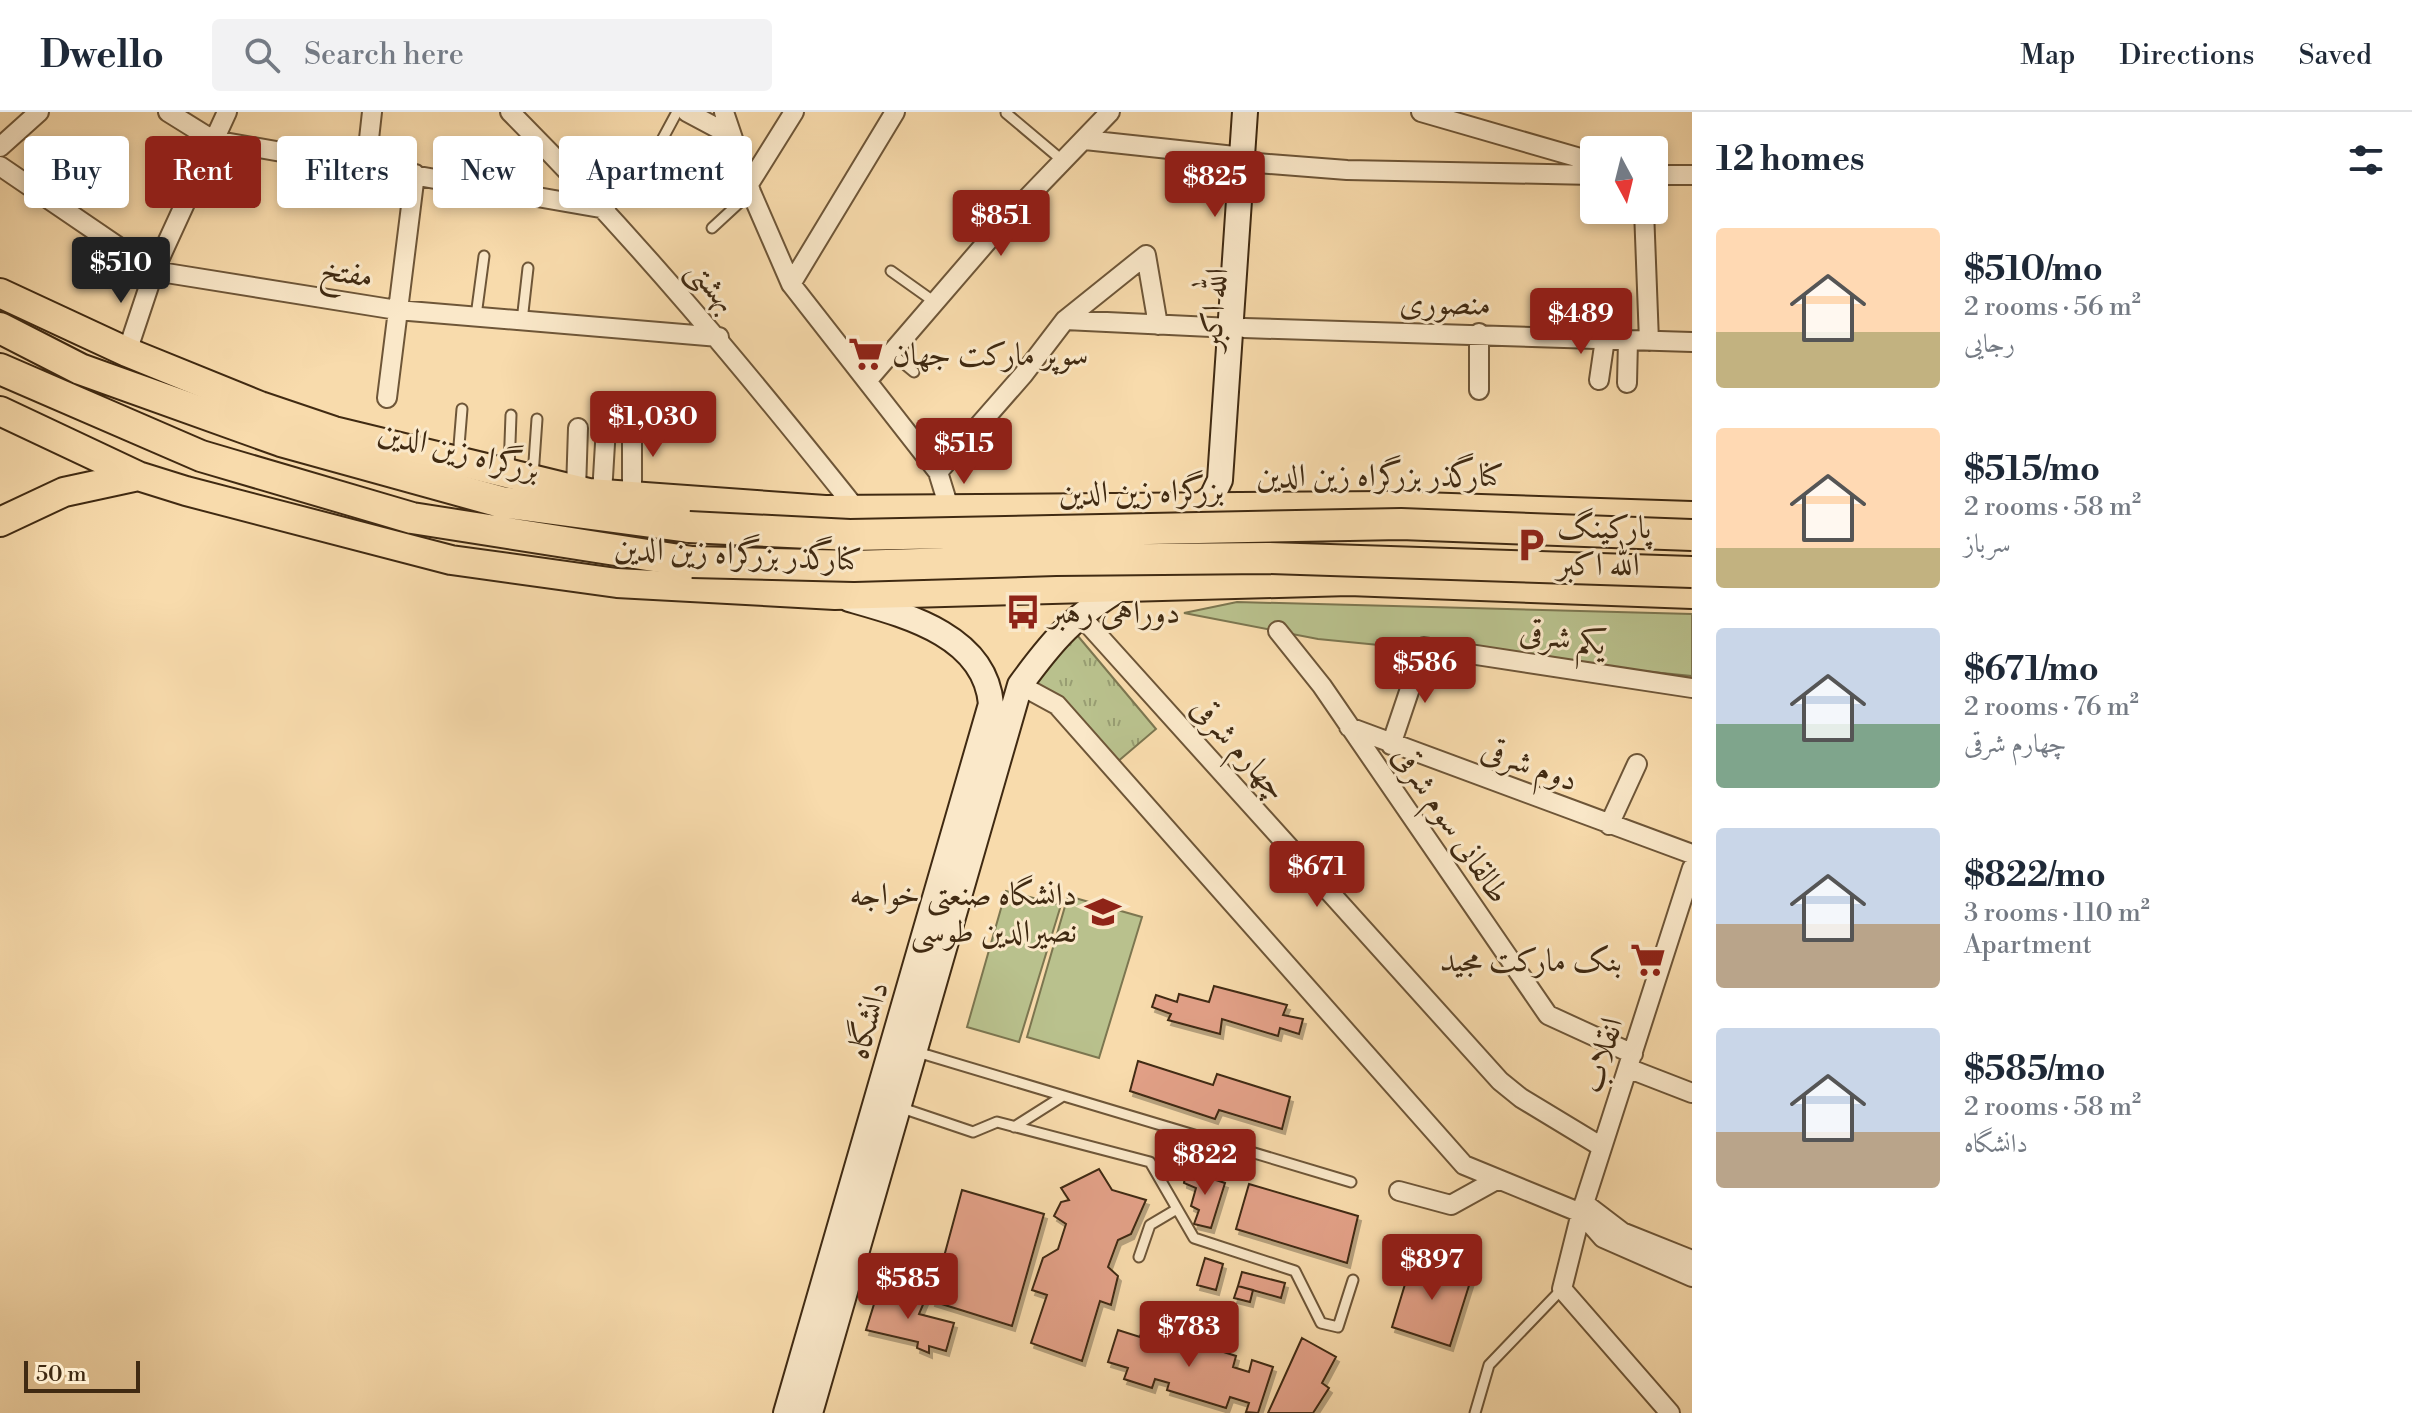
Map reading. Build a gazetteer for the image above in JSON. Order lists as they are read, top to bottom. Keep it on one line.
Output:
{"streets":{"highway":["بزرگراه زین الدین"],"main road":["الله اکبر","کنارگذر بزرگراه زین الدین","دانشگاه"],"street":["مفتخ","بهشتی","منصوری","یکم شرقی","چهارم شرقی","دوم شرقی","طالقانی سوم شرقی","انقلاب"]},"crossings":[["مفتخ","بهشتی"],["بهشتی","کنارگذر بزرگراه زین الدین"],["منصوری","الله اکبر"],["الله اکبر","کنارگذر بزرگراه زین الدین"],["کنارگذر بزرگراه زین الدین","دانشگاه"],["یکم شرقی","دوم شرقی"],["چهارم شرقی","دانشگاه"],["چهارم شرقی","انقلاب"],["دوم شرقی","طالقانی سوم شرقی"],["طالقانی سوم شرقی","انقلاب"]],"places":{"supermarket":["سوپر مارکت جهان","بنک‌ مارکت مجید"],"parking":["پارکینگ الله اکبر"],"bus stop":["دوراهی رهبر"],"school or university":["دانشگاه صنعتی خواجه نصیرالدین طوسی"]},"scale_bar":"50 m","north":"bottom","page":{"header":"Dwello","search":"Search here","nav":["Map","Directions","Saved"],"heading":"12 homes","chip":["Buy","Rent","Filters","New","Apartment"],"price":["$825","$851","$510","$489","$1,030","$515","$586","$671","$822","$897","$585","$783"],"list":[{"name":"$510/mo","note":"2 rooms · 56 m² · رجایی"},{"name":"$515/mo","note":"2 rooms · 58 m² · سرباز"},{"name":"$671/mo","note":"2 rooms · 76 m² · چهارم شرقی"},{"name":"$822/mo","note":"3 rooms · 110 m² · Apartment"},{"name":"$585/mo","note":"2 rooms · 58 m² · دانشگاه"}],"scale":"50 m"}}
